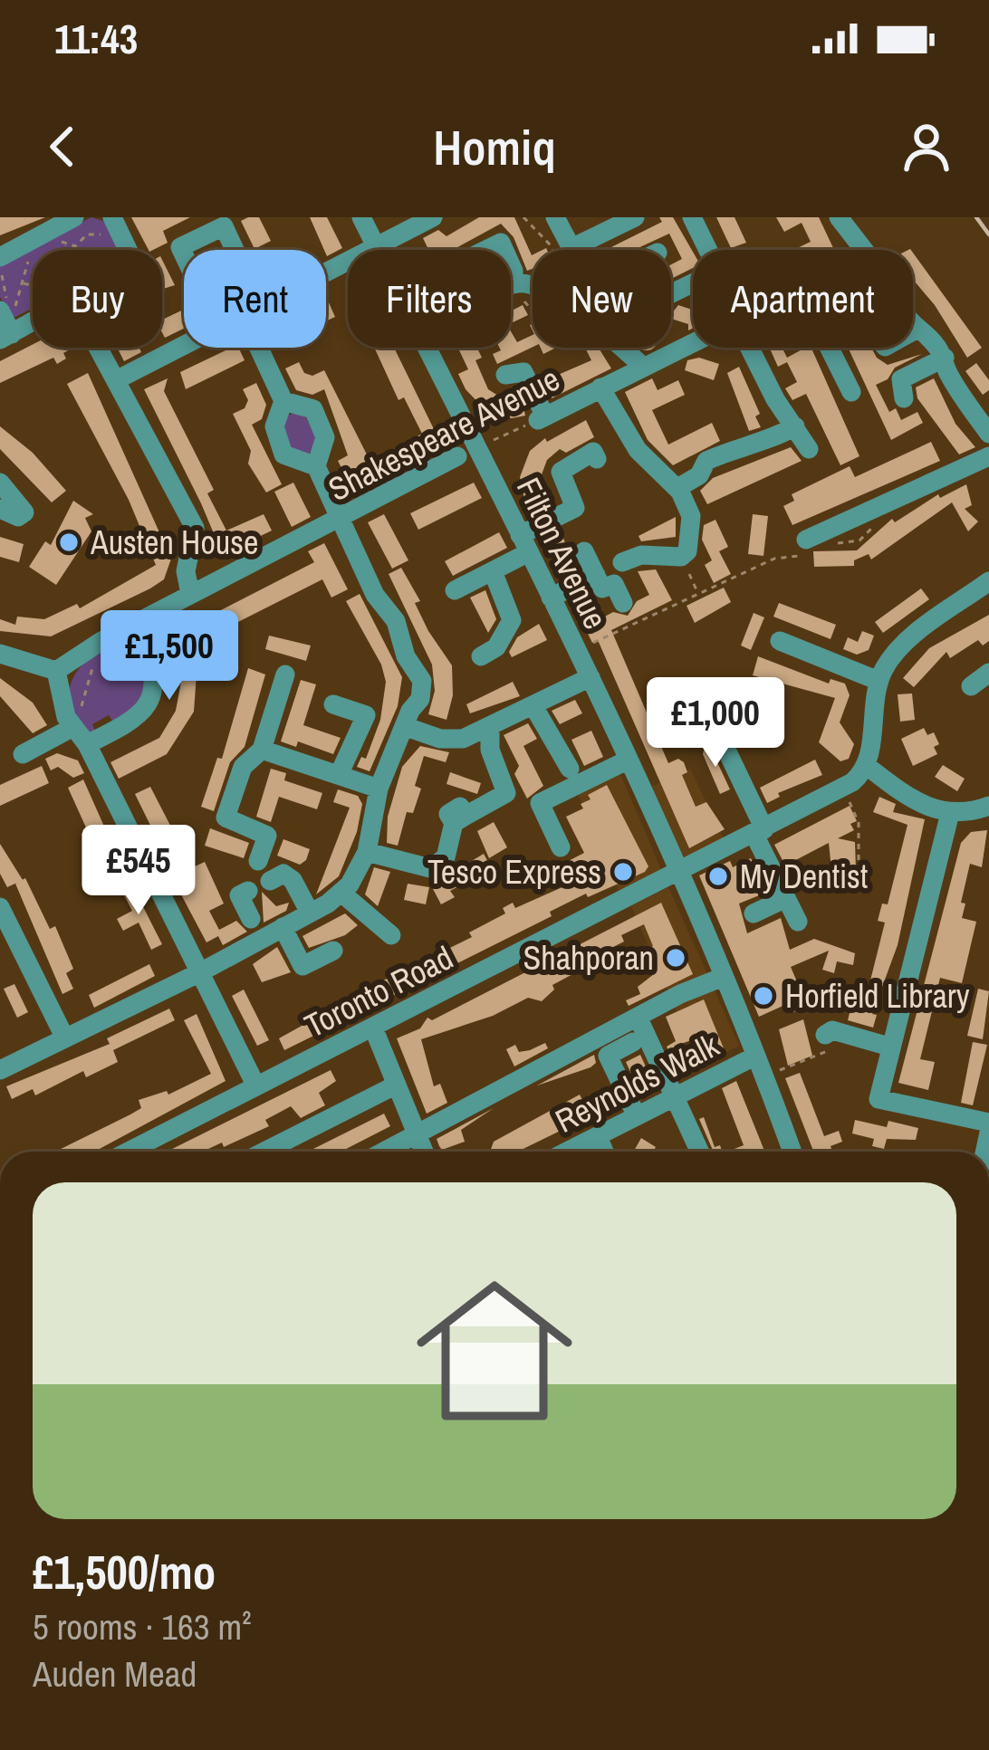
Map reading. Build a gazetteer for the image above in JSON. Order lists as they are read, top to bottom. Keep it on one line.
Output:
{"streets":{"street":["Shakespeare Avenue","Filton Avenue","Toronto Road","Reynolds Walk"]},"crossings":[["Shakespeare Avenue","Filton Avenue"],["Filton Avenue","Toronto Road"],["Filton Avenue","Reynolds Walk"]],"places":["Austen House","Tesco Express","My Dentist","Shahporan","Horfield Library"],"page":{"status":"11:43","header":"Homiq","chip":["Buy","Rent","Filters","New","Apartment"],"price":["£1,500","£1,000","£545"],"list":[{"name":"£1,500/mo","note":"5 rooms · 163 m² · Auden Mead"}]}}
